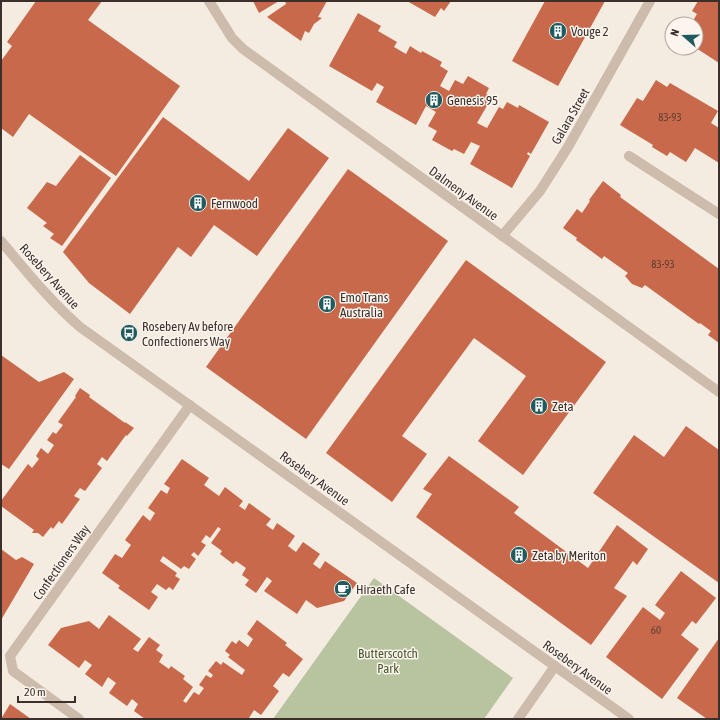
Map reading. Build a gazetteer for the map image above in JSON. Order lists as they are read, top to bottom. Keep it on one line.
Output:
{"streets":{"street":["Galara Street","Dalmeny Avenue","Rosebery Avenue","Confectioners Way"]},"crossings":[["Galara Street","Dalmeny Avenue"],["Rosebery Avenue","Confectioners Way"]],"parks":["Butterscotch Park"],"places":{"building":["Vouge 2","Genesis 95","Fernwood","Emo Trans Australia","Zeta","Zeta by Meriton"],"bus stop":["Rosebery Av before Confectioners Way"],"cafe":["Hiraeth Cafe"]},"house_numbers":["83-93","83-93","60"],"scale_bar":"20 m","north":"left"}
